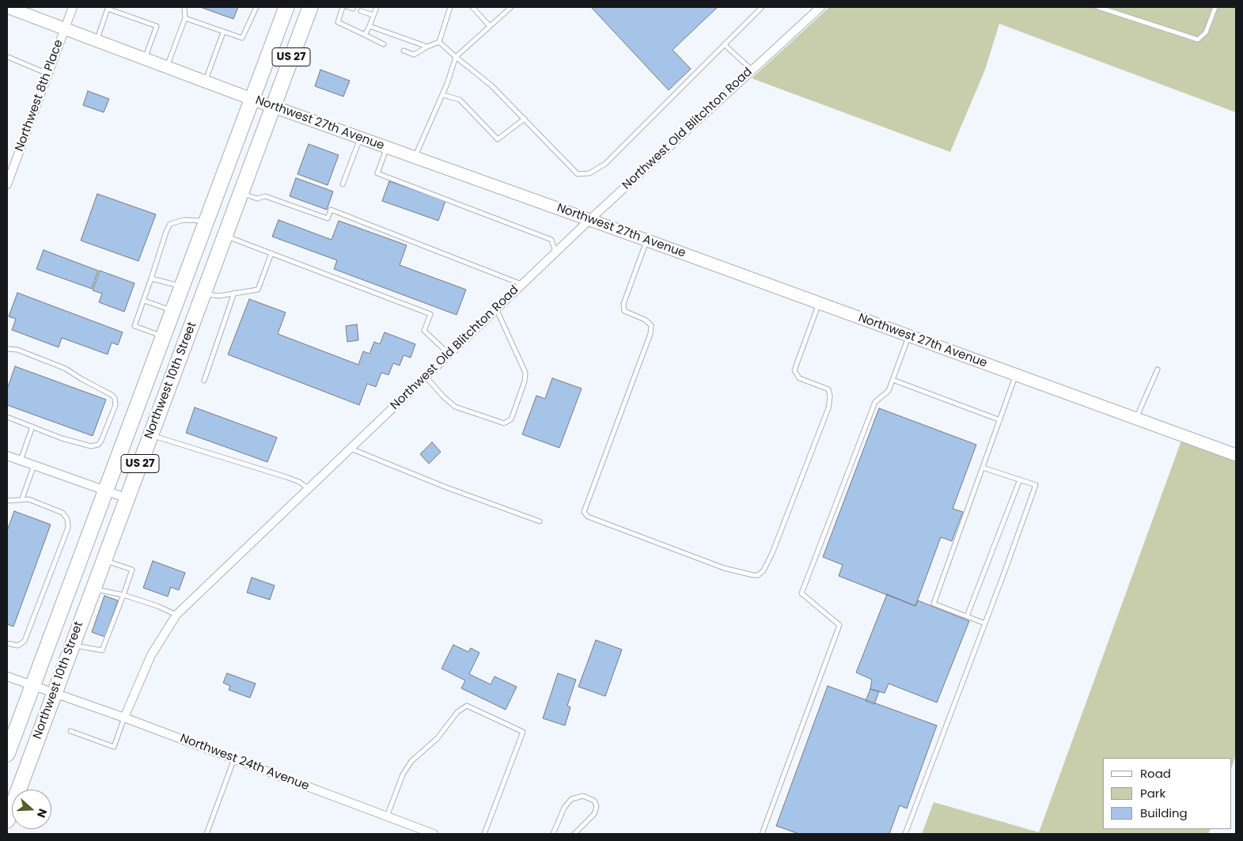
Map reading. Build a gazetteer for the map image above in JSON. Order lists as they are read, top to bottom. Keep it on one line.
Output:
{"streets":{"highway":["US 27","Northwest 10th Street"],"street":["Northwest 8th Place","Northwest 27th Avenue","Northwest Old Blitchton Road","Northwest 24th Avenue"]},"crossings":[["Northwest 8th Place","Northwest 27th Avenue"],["Northwest 27th Avenue","Northwest Old Blitchton Road"],["Northwest 27th Avenue","Northwest 10th Street"],["Northwest Old Blitchton Road","Northwest 24th Avenue"],["Northwest 10th Street","Northwest 24th Avenue"]],"legend":["Road","Park","Building"],"north":"right"}
